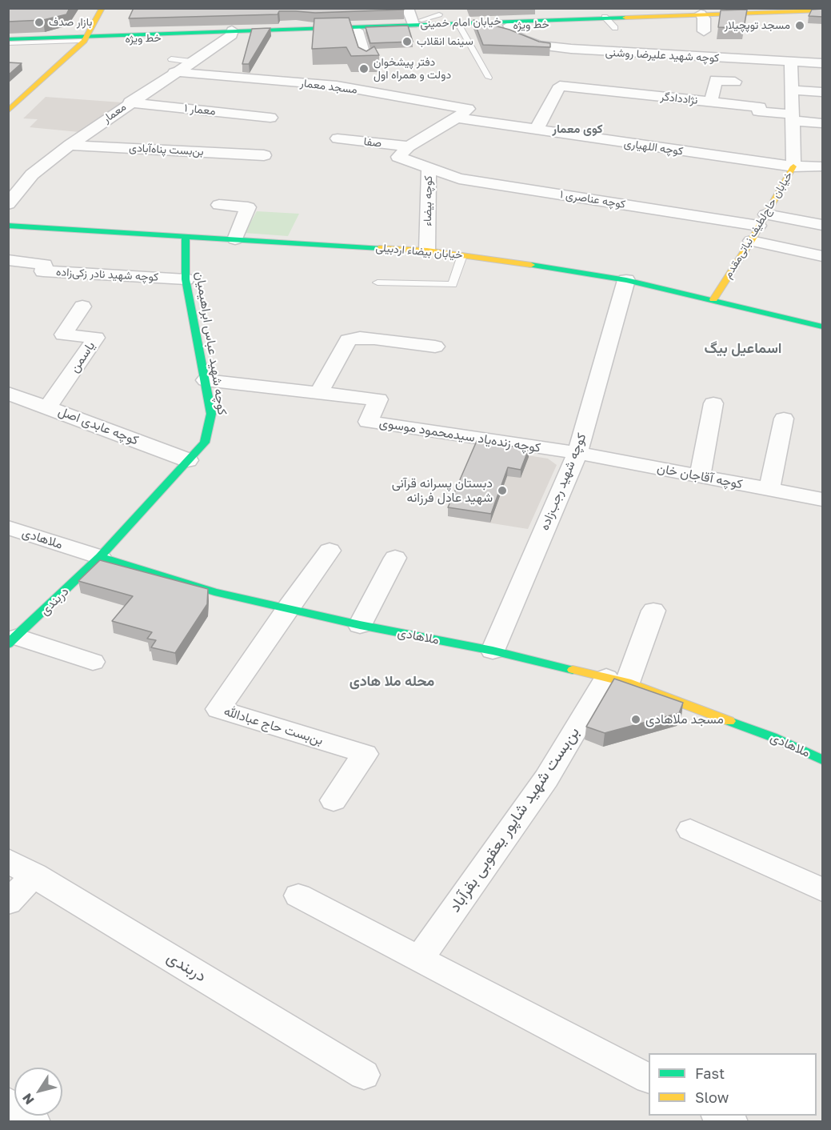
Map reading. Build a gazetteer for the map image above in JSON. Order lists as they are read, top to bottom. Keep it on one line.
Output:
{"streets":{"street":["خیابان امام خمینی","کوچه شهید علیرضا روشنی","مسجد معمار","نژاددادگر","معمار ۱","معمار","صفا","کوچه اللهیاری","بن‌بست پناه‌آبادی","کوچه عناصری ۱","کوچه بیضاء","خیابان حاج‌لطیف نباتی‌مقدم","خیابان بیضاء اردبیلی","کوچه شهید نادر زکی‌زاده","کوچه شهید عباس ابراهیمیان","یاسمن","کوچه عابدی اصل","کوچه زنده‌یاد سیدمحمود موسوی","کوچه آقاجان خان","کوچه شهید رجب‌زاده","ملاهادی","دربندی","بن‌بست حاج عبادالله","بن‌بست شهید شاپور یعقوبی بقرآباد"]},"crossings":[["خیابان امام خمینی","کوچه شهید علیرضا روشنی"],["خیابان امام خمینی","معمار"],["کوچه شهید علیرضا روشنی","خیابان حاج‌لطیف نباتی‌مقدم"],["مسجد معمار","معمار"],["مسجد معمار","کوچه اللهیاری"],["نژاددادگر","کوچه اللهیاری"],["نژاددادگر","خیابان حاج‌لطیف نباتی‌مقدم"],["معمار ۱","معمار"],["معمار","بن‌بست پناه‌آبادی"],["صفا","کوچه بیضاء"],["کوچه اللهیاری","خیابان حاج‌لطیف نباتی‌مقدم"],["کوچه عناصری ۱","کوچه بیضاء"],["کوچه عناصری ۱","خیابان حاج‌لطیف نباتی‌مقدم"],["کوچه بیضاء","خیابان بیضاء اردبیلی"],["خیابان حاج‌لطیف نباتی‌مقدم","خیابان بیضاء اردبیلی"],["خیابان بیضاء اردبیلی","کوچه شهید عباس ابراهیمیان"],["خیابان بیضاء اردبیلی","کوچه شهید رجب‌زاده"],["کوچه شهید نادر زکی‌زاده","کوچه شهید عباس ابراهیمیان"],["کوچه شهید عباس ابراهیمیان","کوچه عابدی اصل"],["کوچه شهید عباس ابراهیمیان","کوچه زنده‌یاد سیدمحمود موسوی"],["کوچه شهید عباس ابراهیمیان","ملاهادی"],["کوچه شهید عباس ابراهیمیان","دربندی"],["یاسمن","کوچه عابدی اصل"],["کوچه زنده‌یاد سیدمحمود موسوی","کوچه آقاجان خان"],["کوچه زنده‌یاد سیدمحمود موسوی","کوچه شهید رجب‌زاده"],["کوچه آقاجان خان","کوچه شهید رجب‌زاده"],["کوچه شهید رجب‌زاده","ملاهادی"],["ملاهادی","دربندی"],["ملاهادی","بن‌بست حاج عبادالله"],["ملاهادی","بن‌بست شهید شاپور یعقوبی بقرآباد"]],"districts":["کوی معمار","اسماعیل بیگ","محله ملا هادی"],"places":["بازار صدف","مسجد توپچیلار","سینما انقلاب","دفتر پیشخوان دولت و همراه اول","دبستان پسرانه قرآنی شهید عادل فرزانه","مسجد ملاهادی"],"legend":["Fast","Slow"],"north":"bottom left"}
